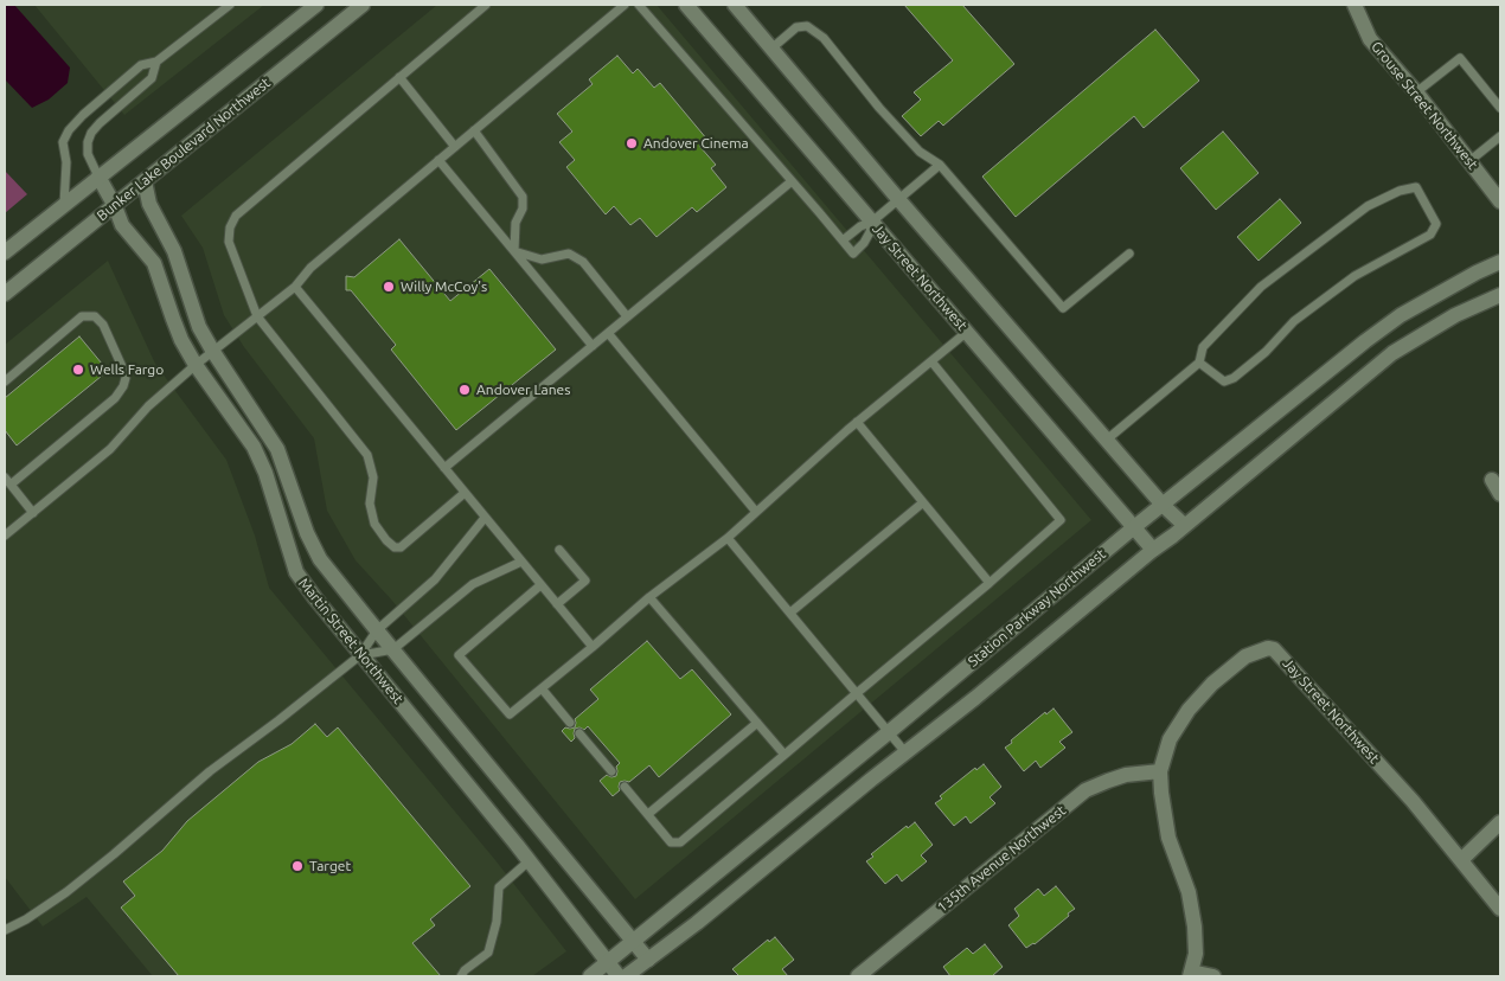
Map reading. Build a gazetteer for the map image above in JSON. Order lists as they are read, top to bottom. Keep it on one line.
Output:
{"streets":{"street":["Grouse Street Northwest","Bunker Lake Boulevard Northwest","Jay Street Northwest","Station Parkway Northwest","Martin Street Northwest","135th Avenue Northwest"]},"crossings":[["Bunker Lake Boulevard Northwest","Martin Street Northwest"],["Jay Street Northwest","Station Parkway Northwest"],["Jay Street Northwest","135th Avenue Northwest"],["Station Parkway Northwest","Martin Street Northwest"]],"places":["Andover Cinema","Willy McCoy's","Wells Fargo","Andover Lanes","Target"]}
